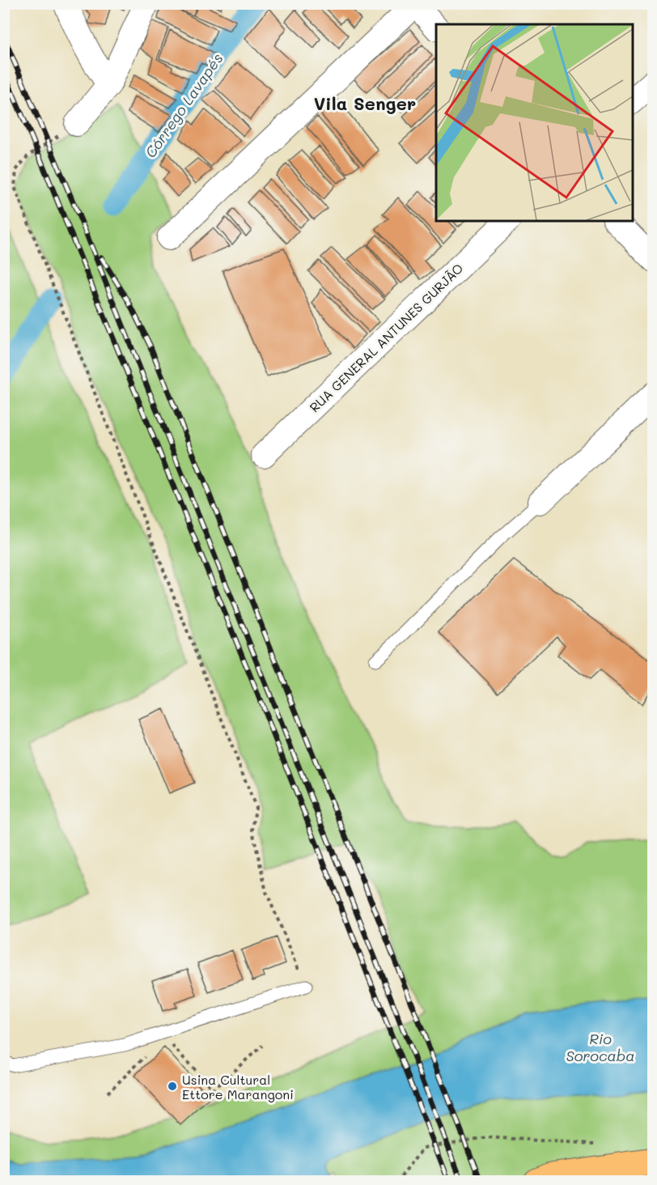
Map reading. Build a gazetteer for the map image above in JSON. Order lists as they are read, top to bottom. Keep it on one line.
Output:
{"streets":{"street":["RUA GENERAL ANTUNES GURJÃO"]},"districts":["Vila Senger"],"water":["Córrego Lavapés","Rio Sorocaba"],"places":["Usina Cultural Ettore Marangoni"]}
